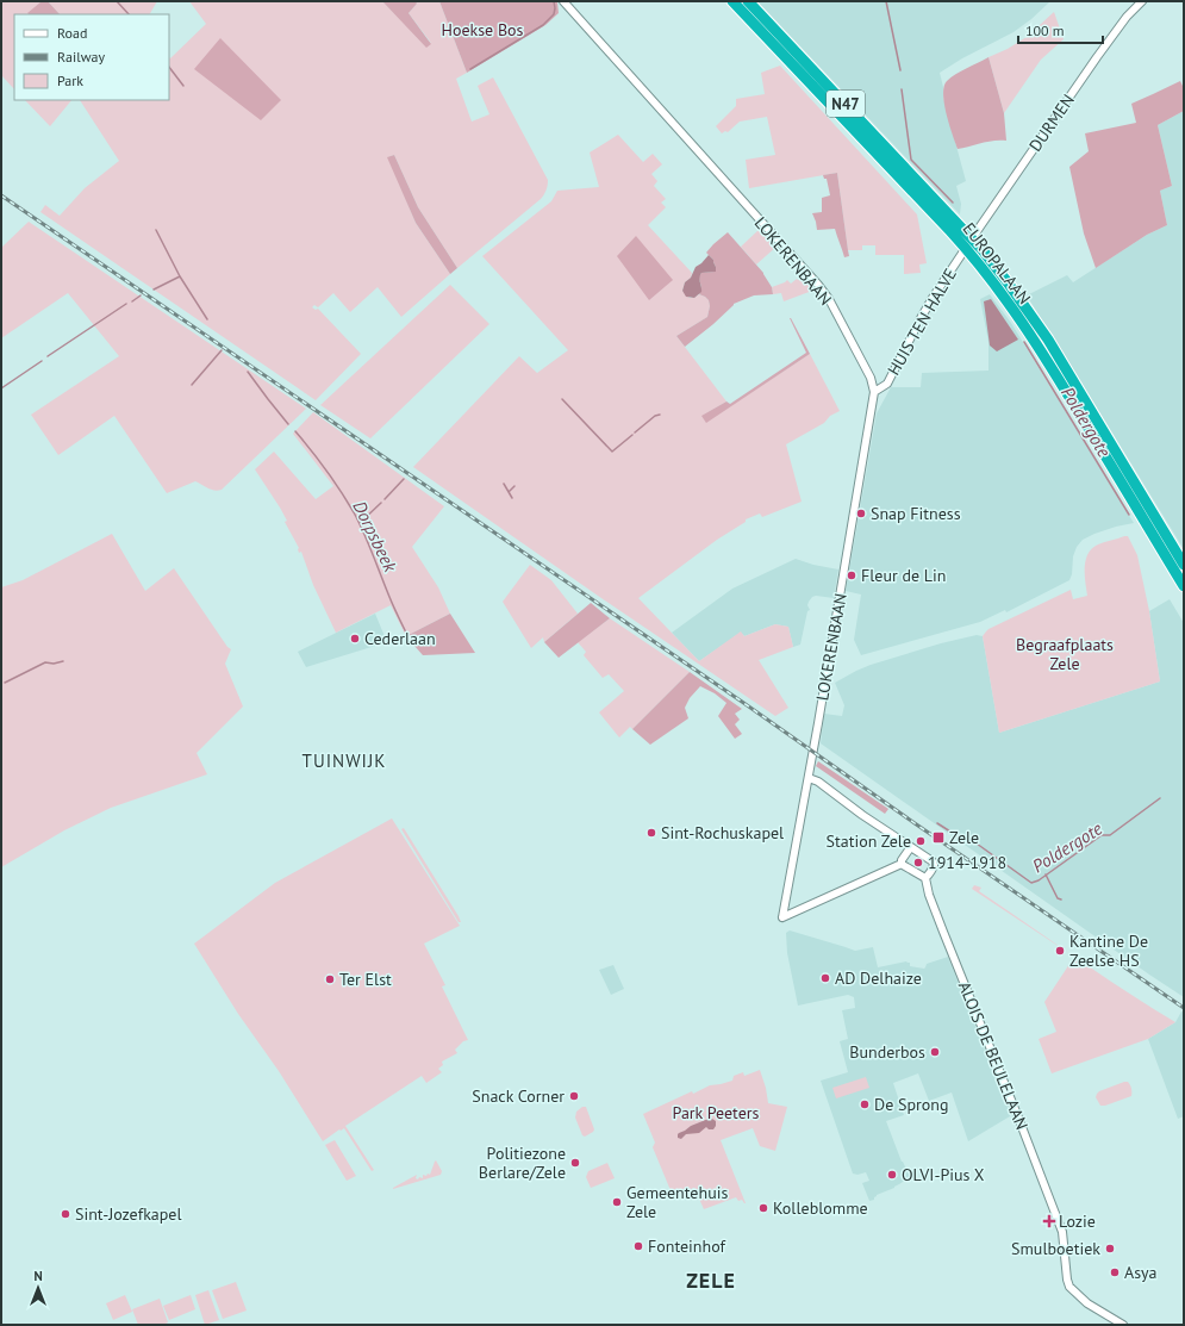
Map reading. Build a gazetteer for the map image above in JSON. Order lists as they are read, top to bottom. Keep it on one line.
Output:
{"streets":{"highway":["N47","EUROPALAAN"],"street":["DURMEN","LOKERENBAAN","HUIS TEN HALVE","ALOIS DE BEULELAAN"]},"crossings":[["DURMEN","EUROPALAAN"],["DURMEN","HUIS TEN HALVE"],["LOKERENBAAN","HUIS TEN HALVE"],["EUROPALAAN","HUIS TEN HALVE"]],"districts":["TUINWIJK","ZELE"],"water":["Poldergote","Dorpsbeek"],"parks":["Hoekse Bos","Begraafplaats Zele","Park Peeters"],"places":{"other":["Snap Fitness","Fleur de Lin","Cederlaan","Sint-Rochuskapel","Station Zele","1914-1918","Kantine De Zeelse HS","AD Delhaize","Ter Elst","Bunderbos","Snack Corner","De Sprong","Politiezone Berlare/Zele","OLVI-Pius X","Gemeentehuis Zele","Kolleblomme","Sint-Jozefkapel","Fonteinhof","Smulboetiek","Asya"],"transit":["Zele"],"health":["Lozie"]},"legend":["Road","Railway","Park"],"scale_bar":"100 m","north":"top"}
